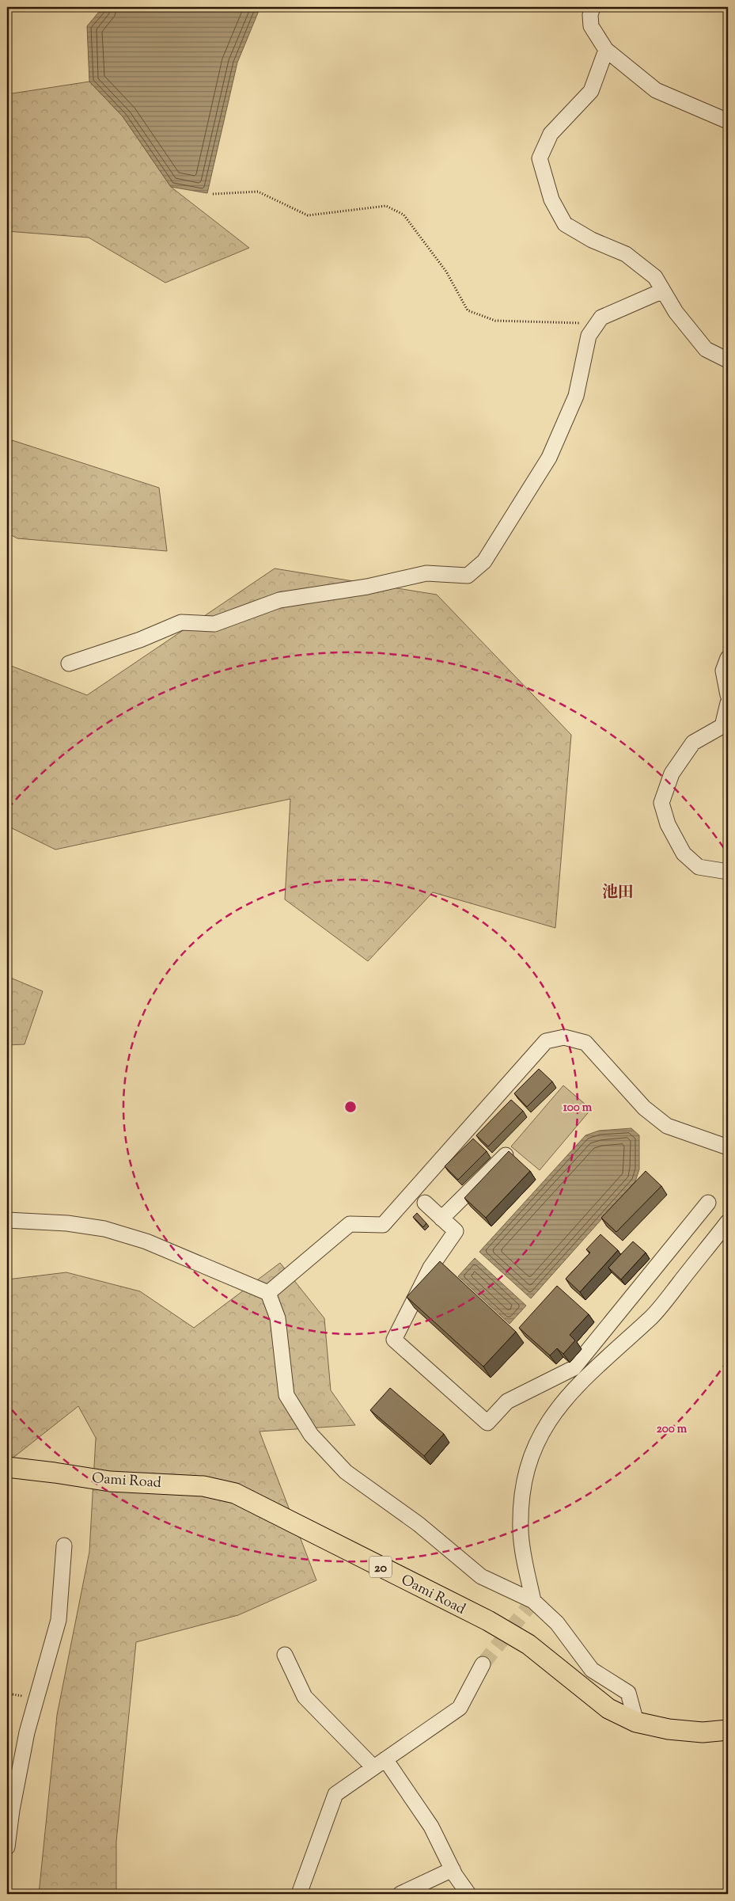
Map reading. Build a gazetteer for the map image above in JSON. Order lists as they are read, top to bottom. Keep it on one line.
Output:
{"streets":{"main road":["Oami Road","20"]},"districts":["池田"],"rings":["100 m","200 m"]}
